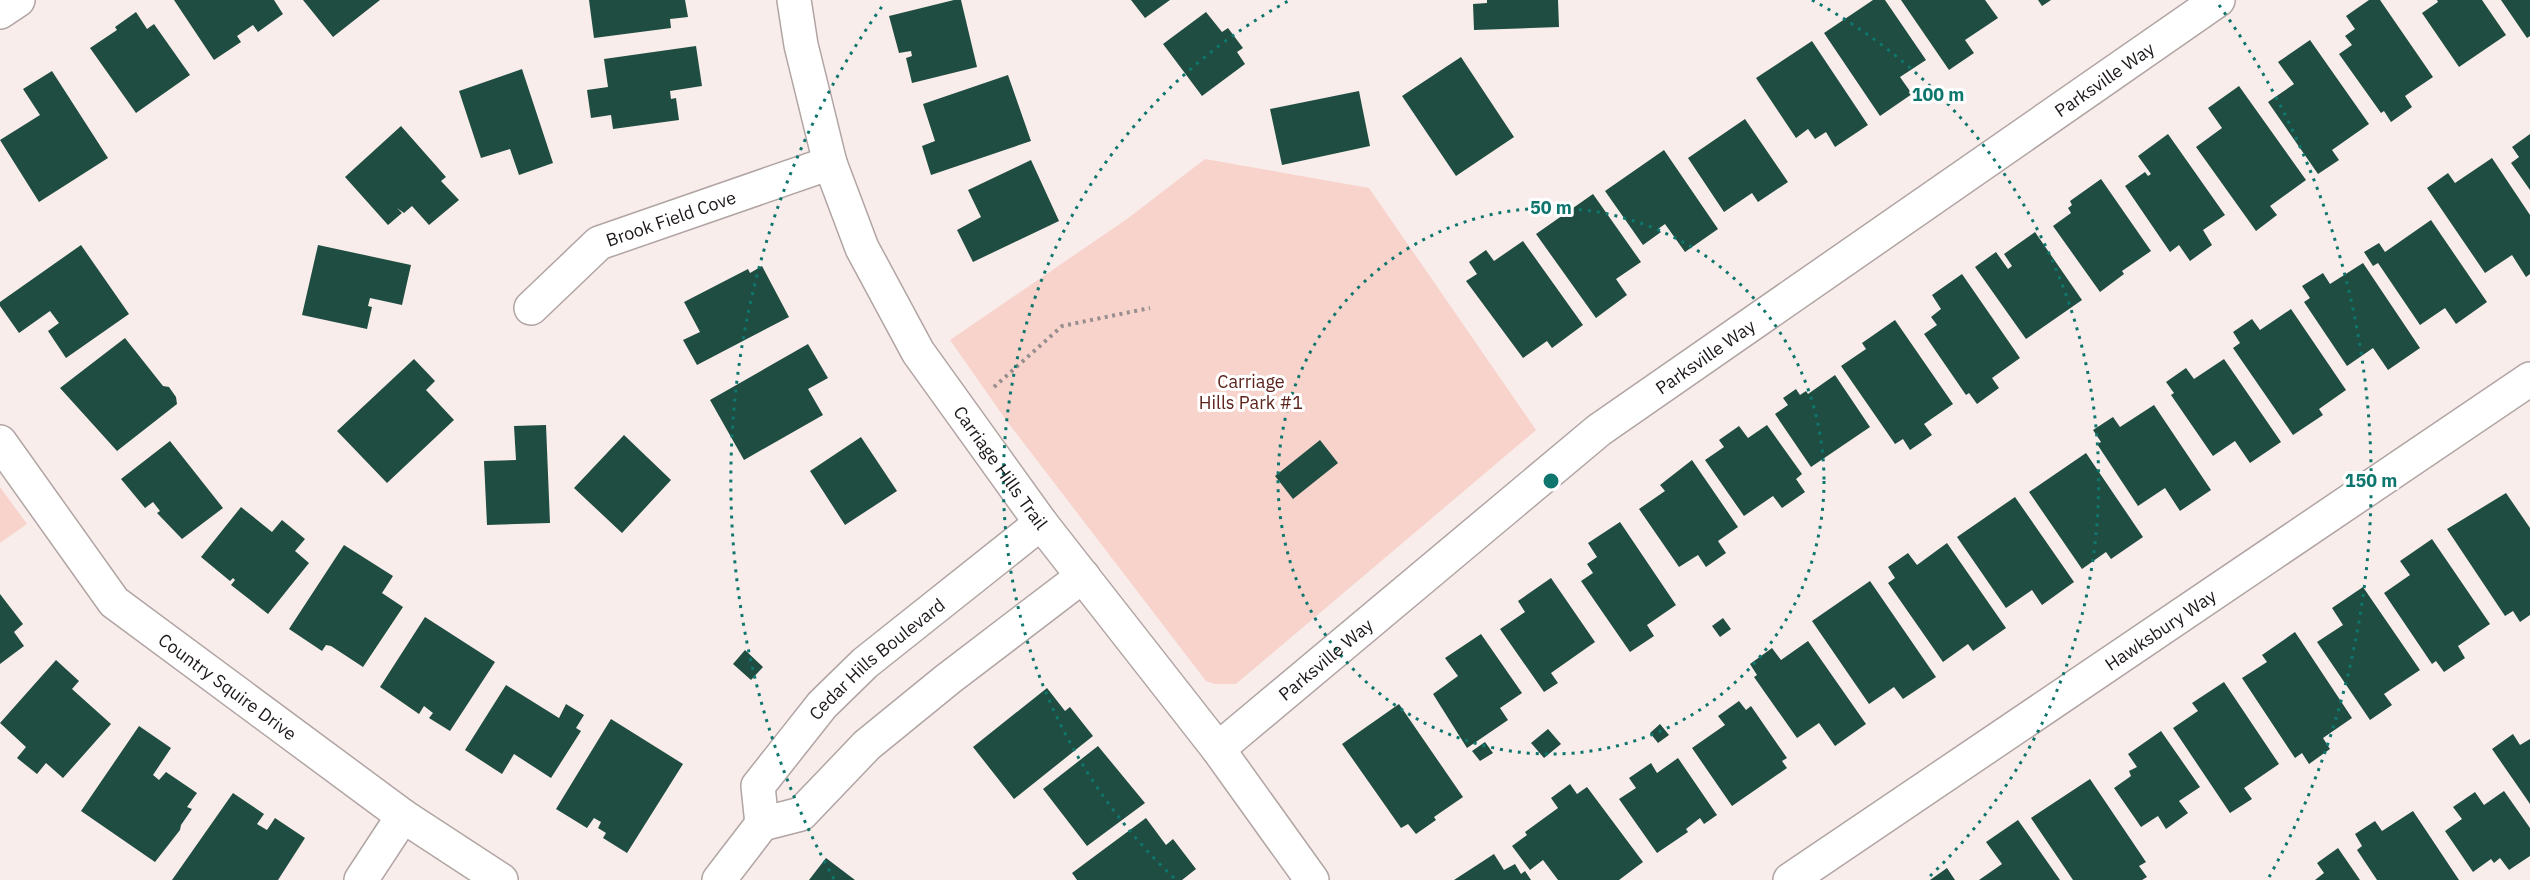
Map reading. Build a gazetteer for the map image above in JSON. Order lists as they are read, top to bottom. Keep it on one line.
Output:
{"streets":{"street":["Parksville Way","Brook Field Cove","Carriage Hills Trail","Hawksbury Way","Cedar Hills Boulevard","Country Squire Drive"]},"crossings":[["Parksville Way","Carriage Hills Trail"],["Brook Field Cove","Carriage Hills Trail"],["Carriage Hills Trail","Cedar Hills Boulevard"]],"parks":["Carriage Hills Park #1"],"rings":["100 m","50 m","150 m"]}
